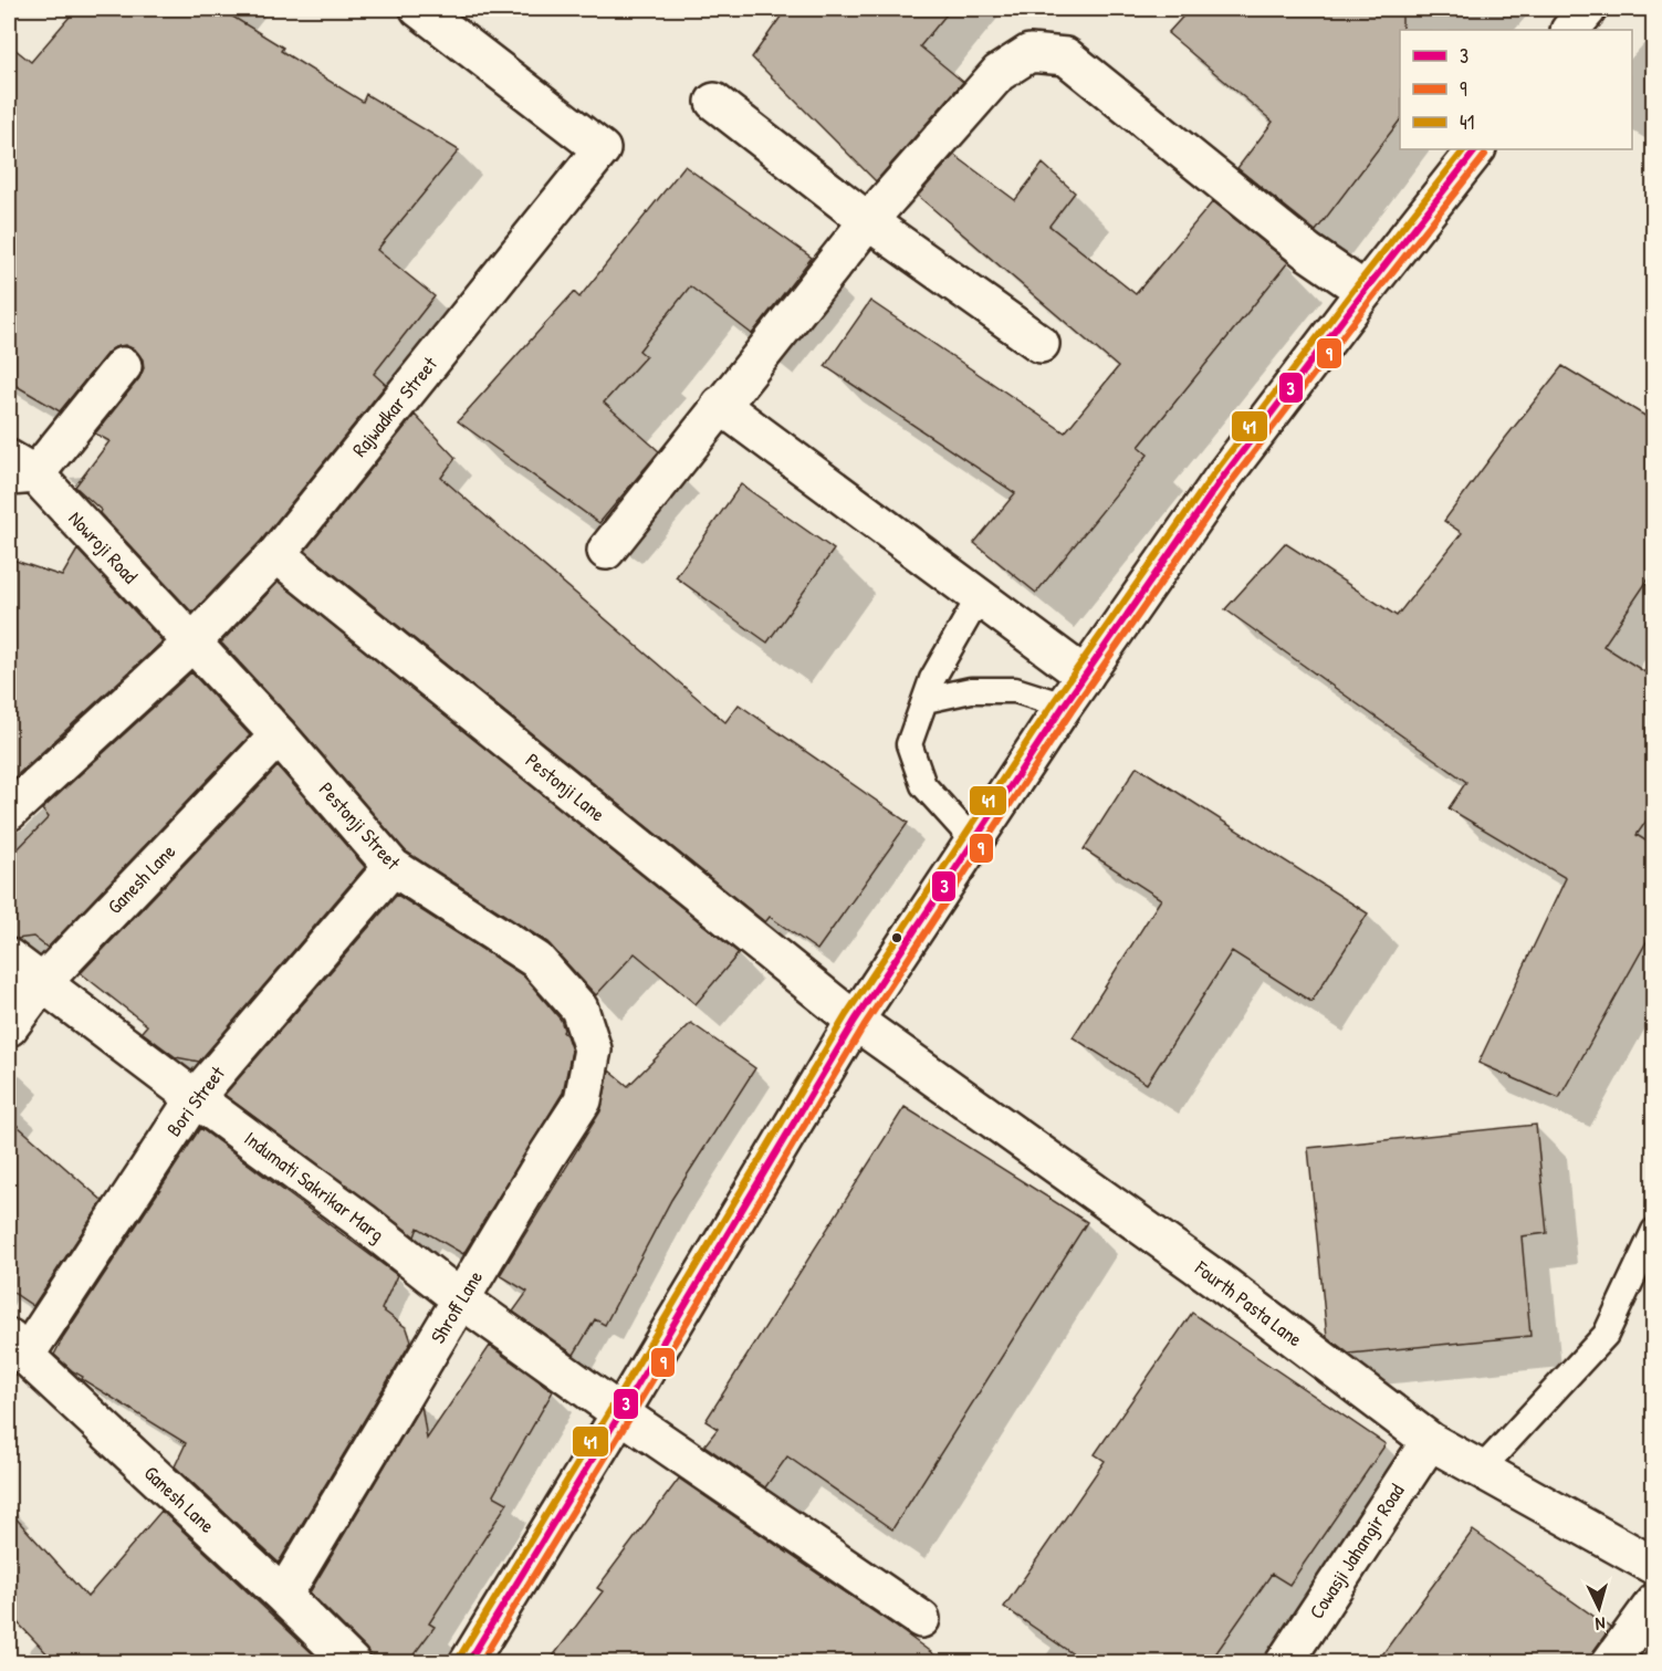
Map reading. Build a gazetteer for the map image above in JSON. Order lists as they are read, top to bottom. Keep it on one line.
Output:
{"streets":{"street":["Rajwadkar Street","Nowroji Road","Pestonji Lane","Pestonji Street","Ganesh Lane","Bori Street","Indumati Sakrikar Marg","Fourth Pasta Lane","Shroff Lane","Cowasji Jahangir Road"]},"crossings":[["Rajwadkar Street","Nowroji Road"],["Rajwadkar Street","Pestonji Lane"],["Rajwadkar Street","Pestonji Street"],["Nowroji Road","Pestonji Street"],["Pestonji Lane","Fourth Pasta Lane"],["Pestonji Street","Ganesh Lane"],["Pestonji Street","Bori Street"],["Pestonji Street","Shroff Lane"],["Ganesh Lane","Bori Street"],["Ganesh Lane","Indumati Sakrikar Marg"],["Ganesh Lane","Shroff Lane"],["Bori Street","Indumati Sakrikar Marg"],["Indumati Sakrikar Marg","Shroff Lane"],["Fourth Pasta Lane","Cowasji Jahangir Road"]],"lines":["transit line 3","transit line 41","transit line 9"],"legend":["3","9","41"],"north":"bottom"}
